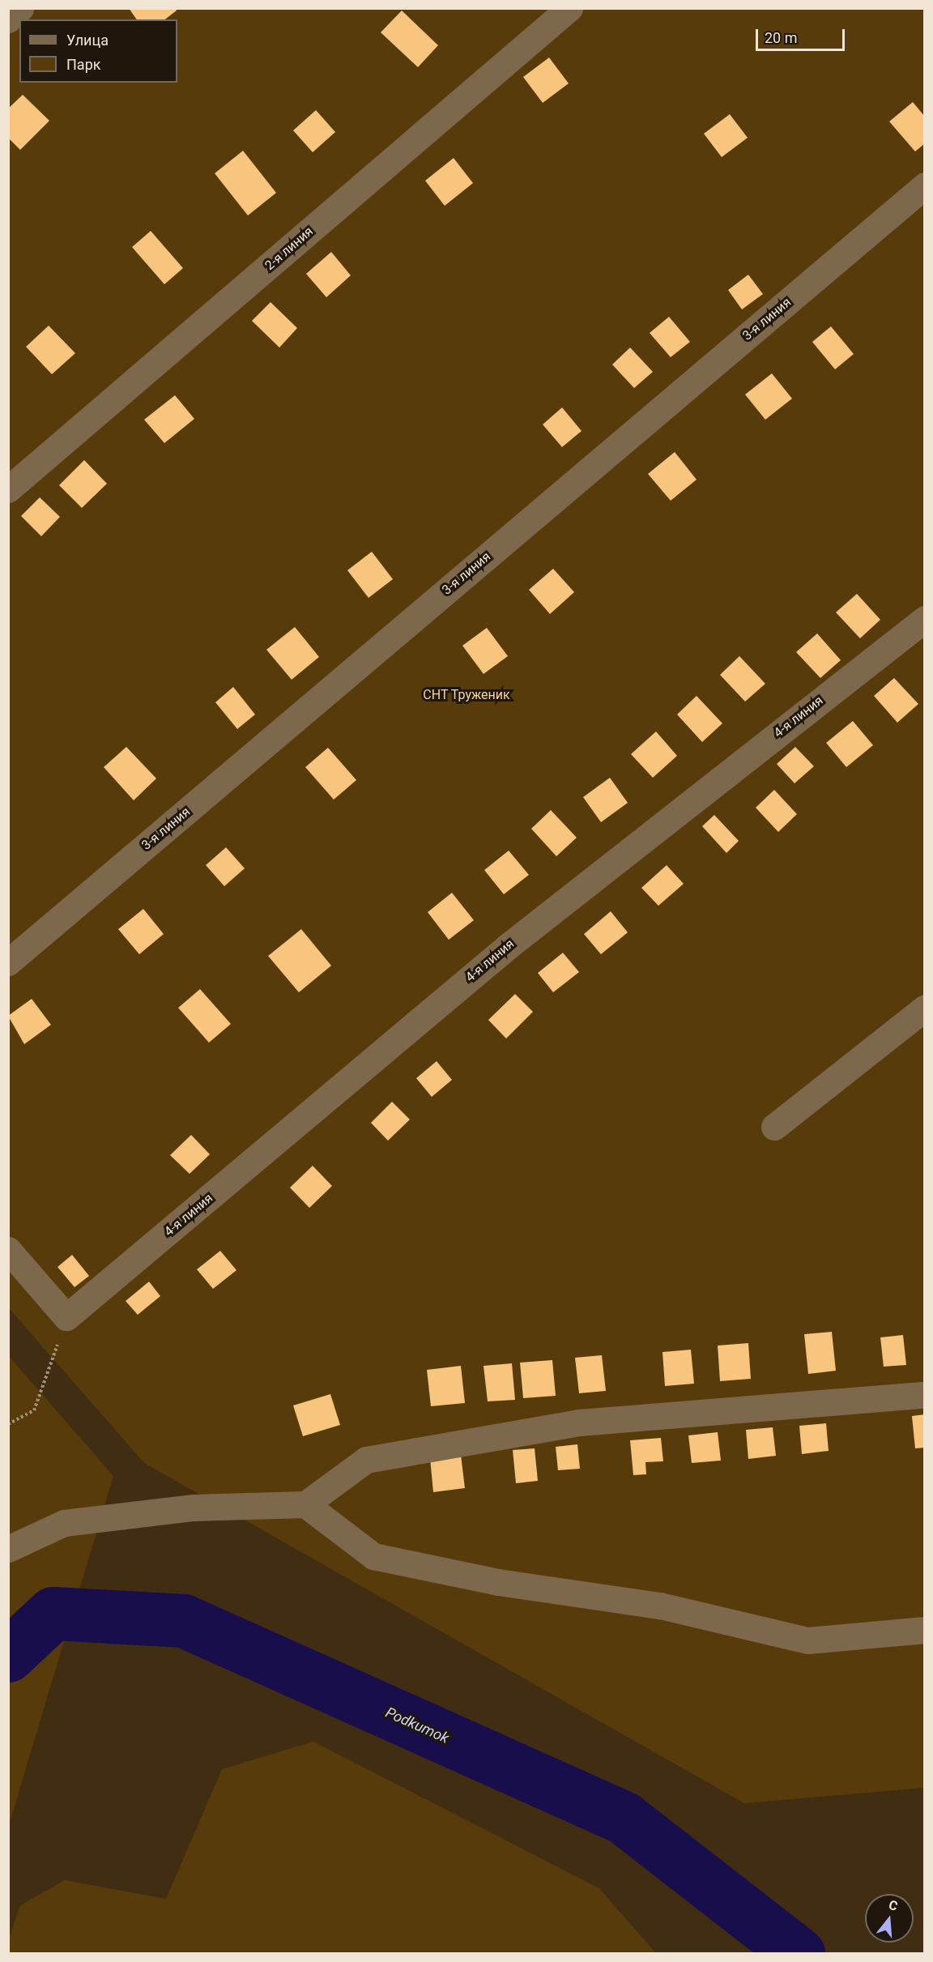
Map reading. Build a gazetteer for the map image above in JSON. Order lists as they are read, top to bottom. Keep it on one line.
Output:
{"streets":{"street":["2-я линия","3-я линия","4-я линия"]},"water":["Podkumok"],"parks":["СНТ Труженик"],"legend":["Улица","Парк"],"scale_bar":"20 m","north":"top"}
